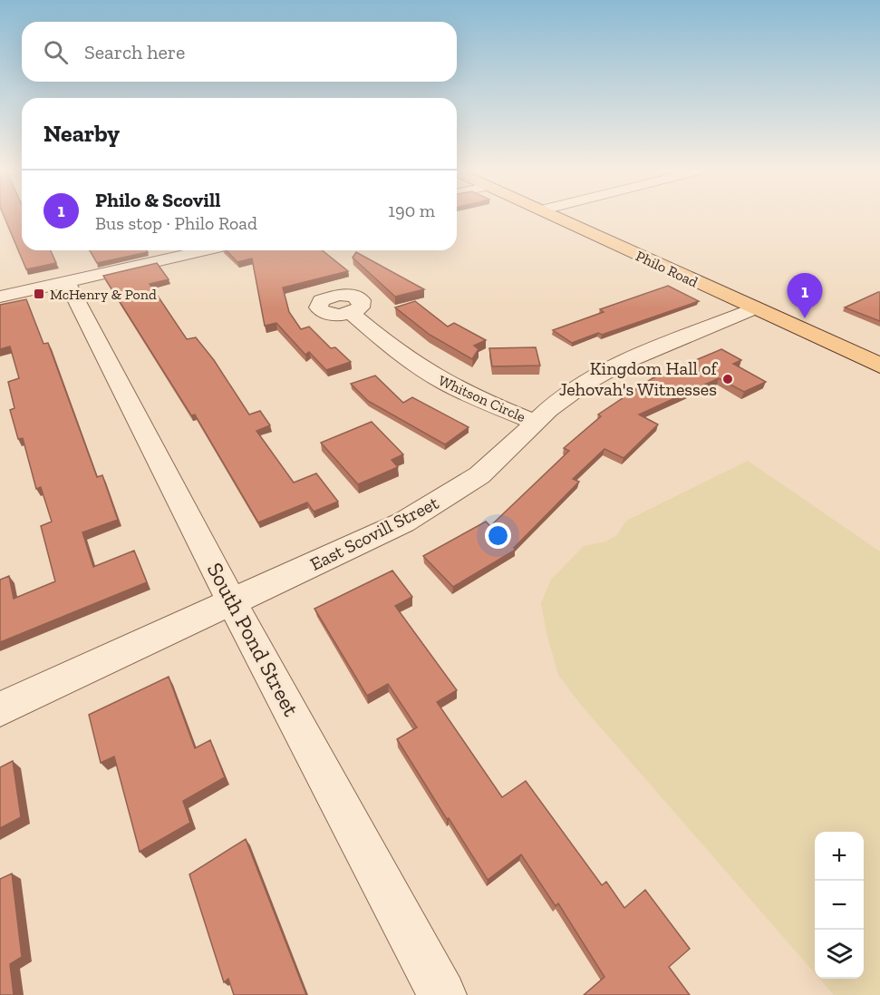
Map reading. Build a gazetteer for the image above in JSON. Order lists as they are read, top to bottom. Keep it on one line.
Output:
{"streets":{"main road":["Philo Road"],"street":["Whitson Circle","East Scovill Street","South Pond Street"]},"crossings":[["Philo Road","East Scovill Street"],["Whitson Circle","East Scovill Street"],["East Scovill Street","South Pond Street"]],"places":{"transit":["McHenry & Pond"],"other":["Kingdom Hall of Jehovah's Witnesses"]},"page":{"search":"Search here","heading":"Nearby","list":[{"mark":"1","name":"Philo & Scovill","note":"Bus stop · Philo Road","value":"190 m"}],"pins":"1","map_buttons":["+","−"]}}
